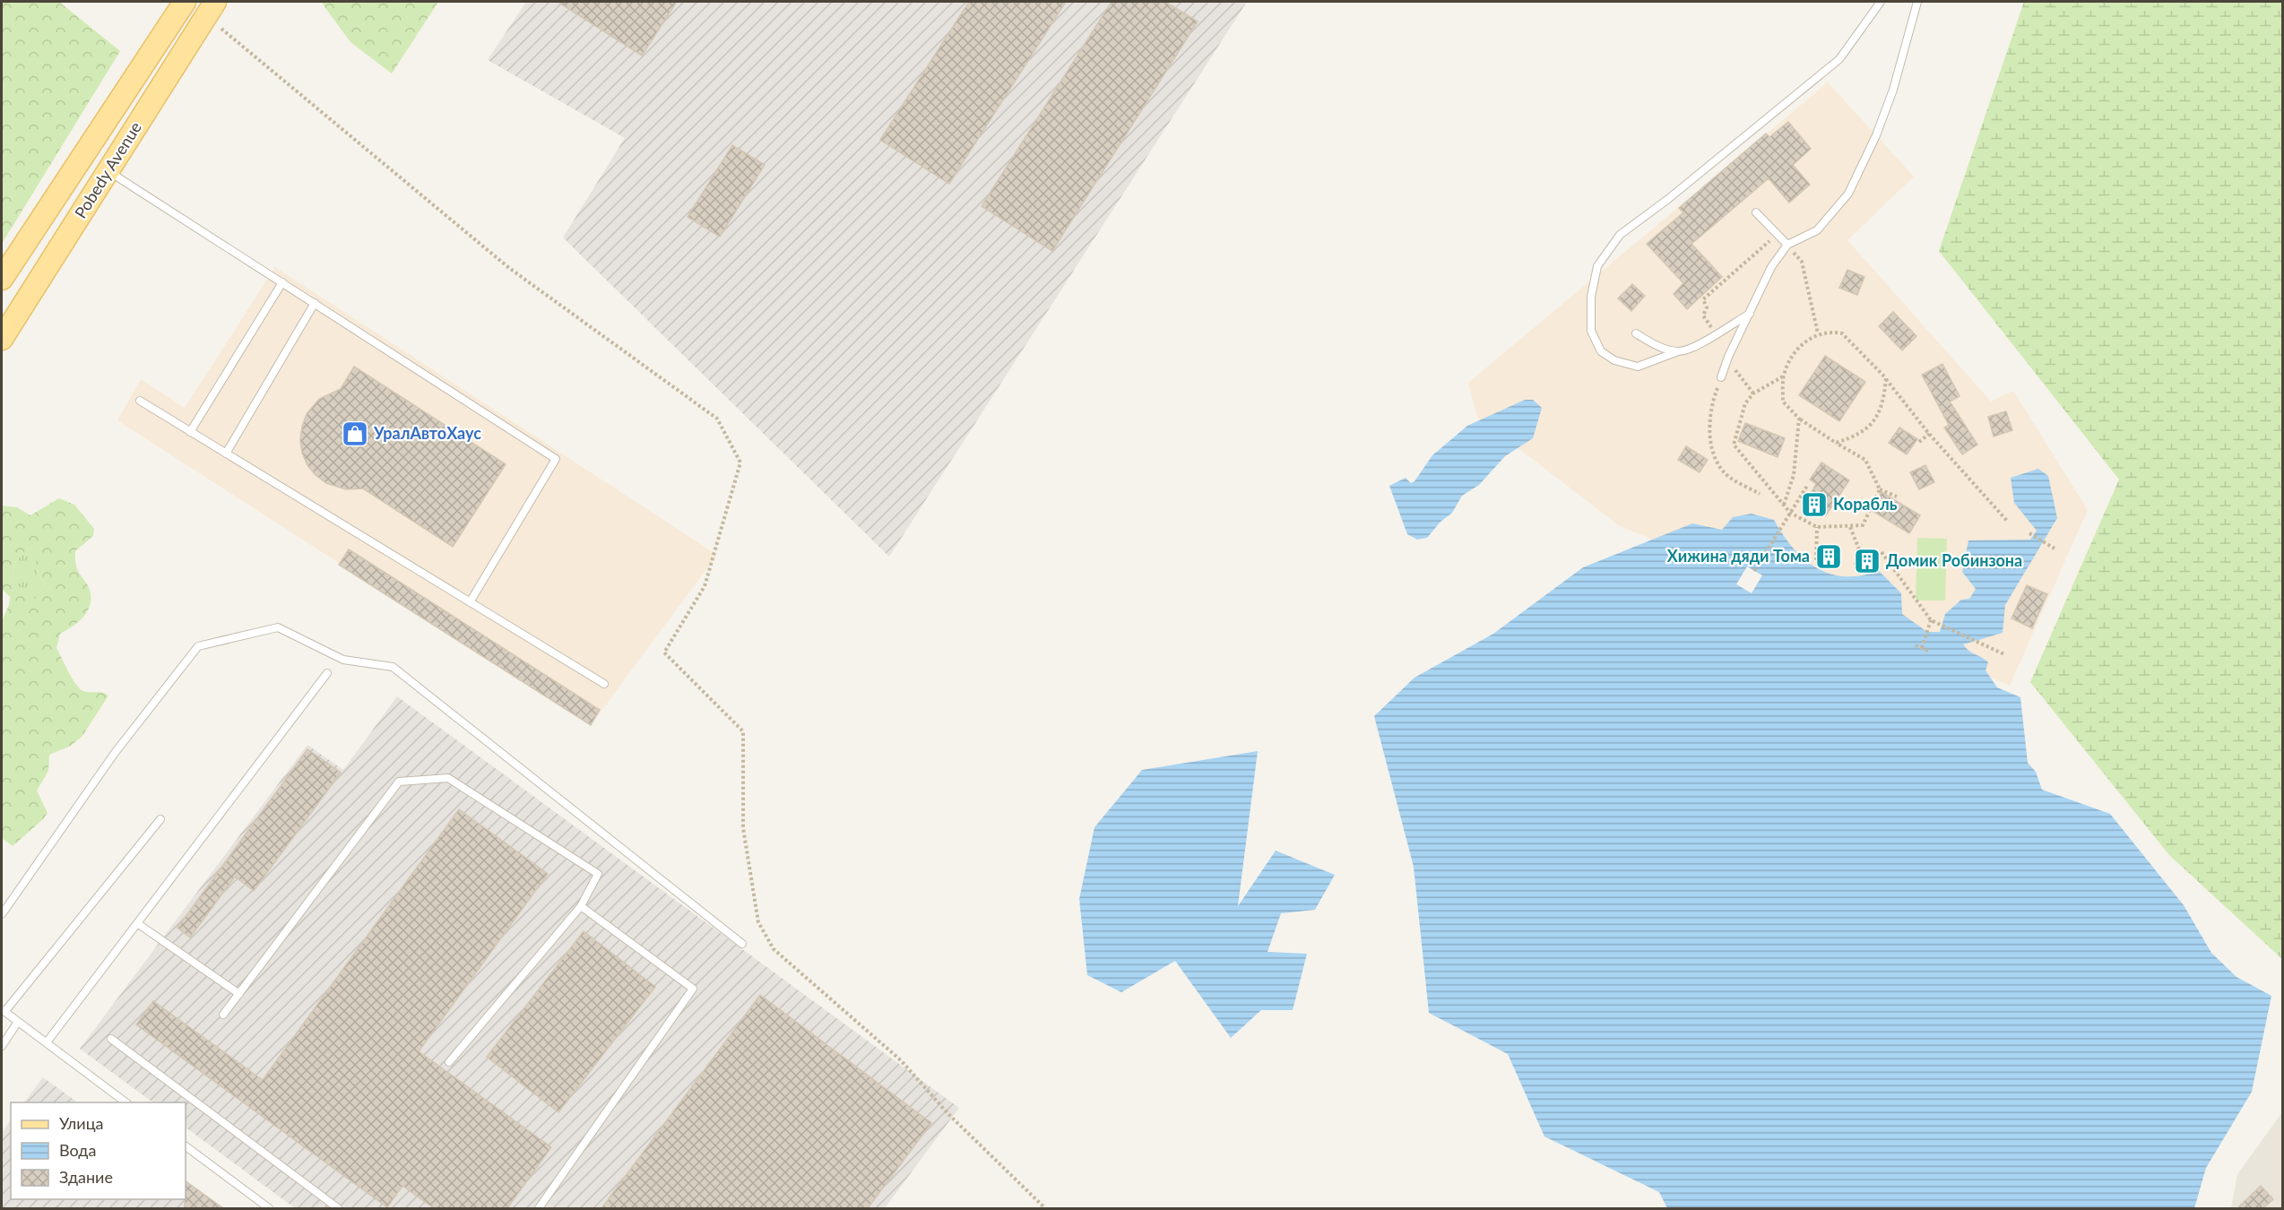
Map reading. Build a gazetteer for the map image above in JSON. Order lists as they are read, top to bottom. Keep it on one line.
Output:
{"streets":{"main road":["Pobedy Avenue"]},"places":{"shop":["УралАвтоХаус"],"building":["Корабль","Хижина дяди Тома","Домик Робинзона"]},"legend":["Улица","Вода","Здание"]}
